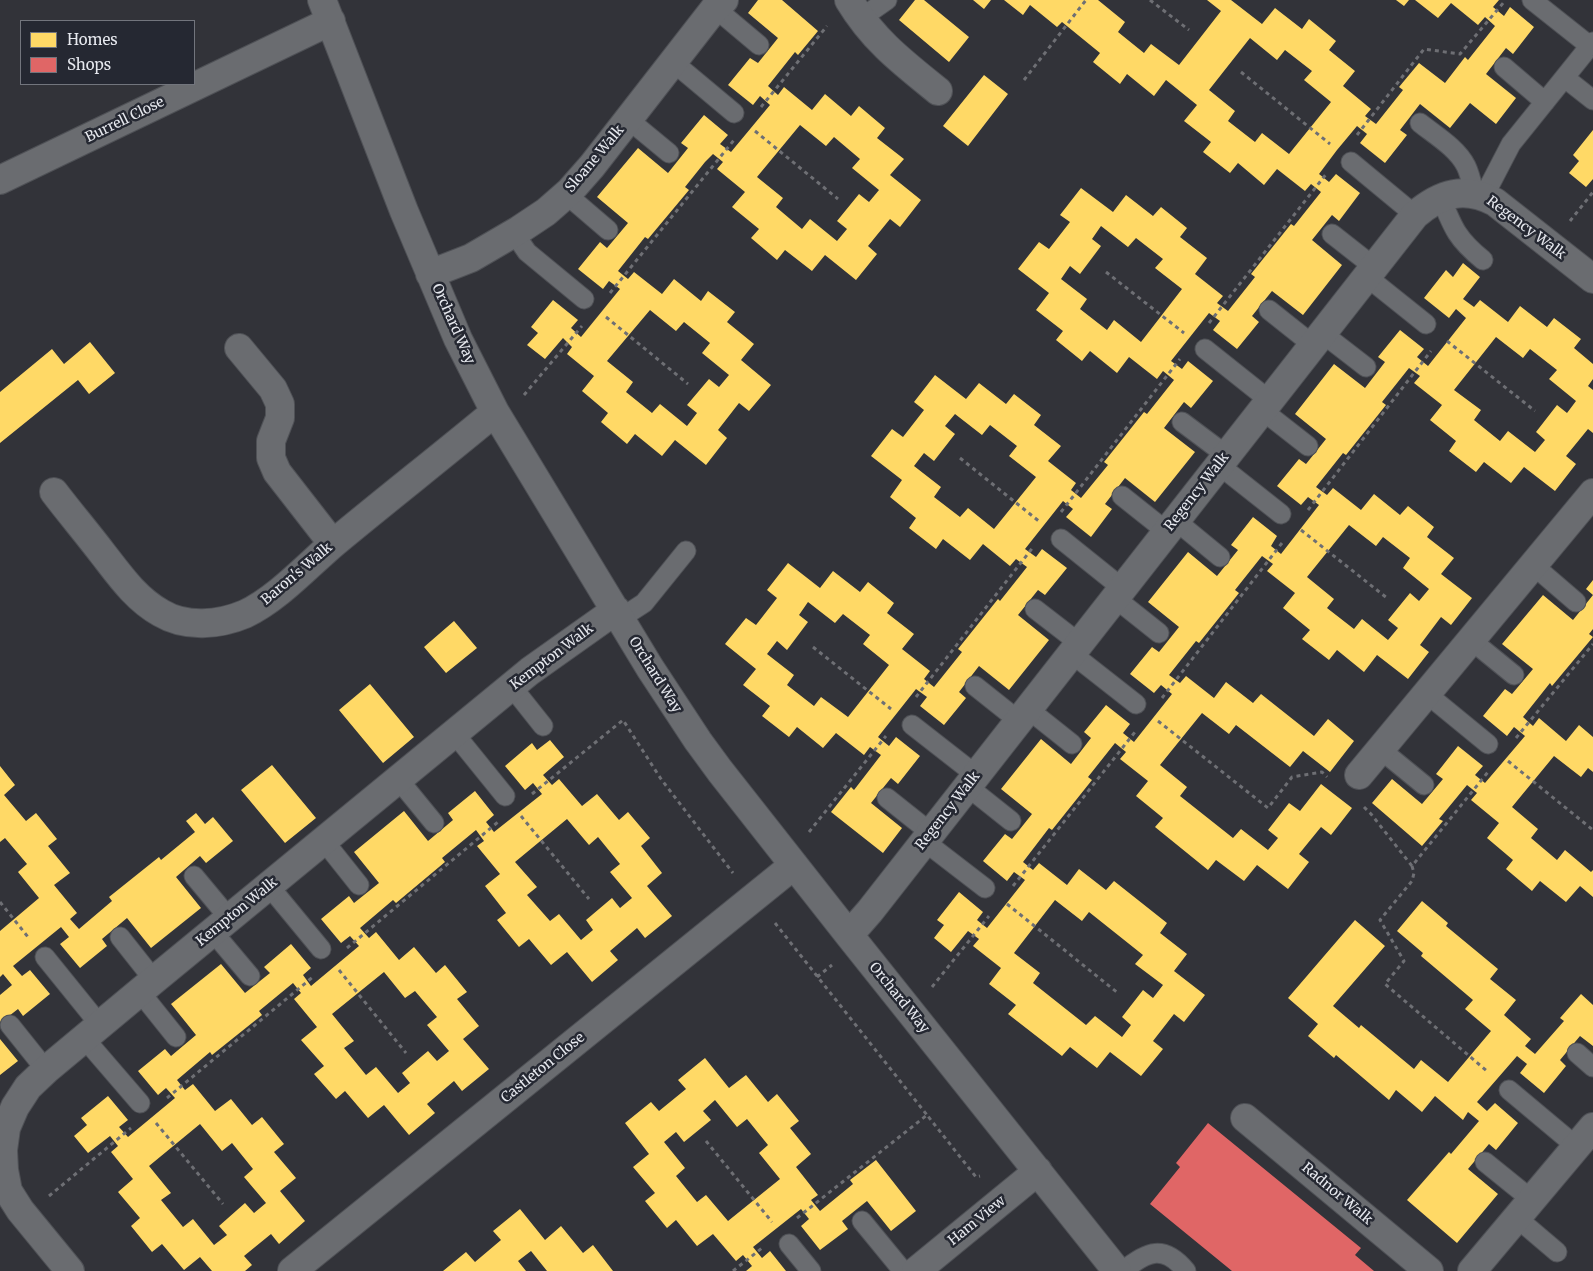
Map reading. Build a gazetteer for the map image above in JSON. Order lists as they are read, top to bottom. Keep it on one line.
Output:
{"streets":{"street":["Burrell Close","Sloane Walk","Regency Walk","Orchard Way","Baron's Walk","Kempton Walk","Castleton Close","Radnor Walk","Ham View"]},"crossings":[["Burrell Close","Orchard Way"],["Sloane Walk","Orchard Way"],["Regency Walk","Orchard Way"],["Orchard Way","Baron's Walk"],["Orchard Way","Kempton Walk"],["Orchard Way","Castleton Close"],["Orchard Way","Ham View"]],"legend":["Homes","Shops"]}
